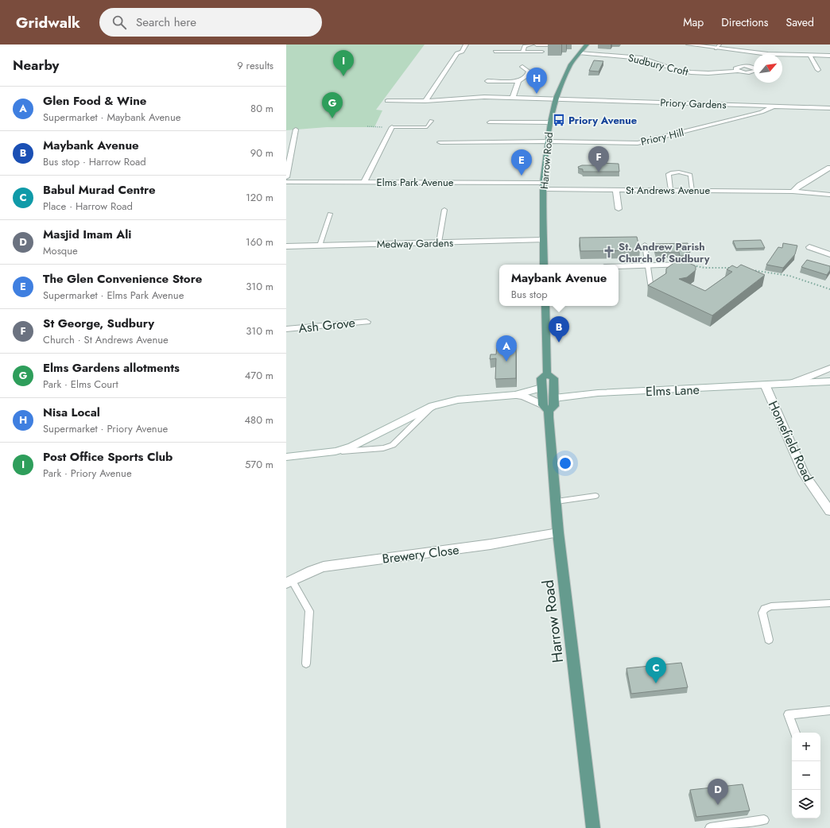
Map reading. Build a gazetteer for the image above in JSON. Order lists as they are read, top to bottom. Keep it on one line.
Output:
{"streets":{"main road":["Harrow Road"],"street":["Sudbury Croft","Priory Gardens","Priory Hill","Elms Park Avenue","St Andrews Avenue","Medway Gardens","Ash Grove","Elms Lane","Homefield Road","Brewery Close"]},"crossings":[["Sudbury Croft","Harrow Road"],["Priory Gardens","Priory Hill"],["Priory Gardens","Harrow Road"],["Priory Hill","Harrow Road"],["Harrow Road","Elms Park Avenue"],["Harrow Road","St Andrews Avenue"],["Harrow Road","Medway Gardens"],["Harrow Road","Elms Lane"],["Harrow Road","Brewery Close"],["Elms Park Avenue","St Andrews Avenue"],["Elms Lane","Homefield Road"]],"places":{"bus stop":["Priory Avenue"],"church":["St. Andrew Parish Church of Sudbury"]},"north":"top right","page":{"header":"Gridwalk","search":"Search here","nav":["Map","Directions","Saved"],"heading":["Nearby","9 results"],"pins":["I","H","G","F","E","B","A","C","D"],"list":[{"mark":"A","name":"Glen Food & Wine","note":"Supermarket · Maybank Avenue","value":"80 m"},{"mark":"B","name":"Maybank Avenue","note":"Bus stop · Harrow Road","value":"90 m"},{"mark":"C","name":"Babul Murad Centre","note":"Place · Harrow Road","value":"120 m"},{"mark":"D","name":"Masjid Imam Ali","note":"Mosque","value":"160 m"},{"mark":"E","name":"The Glen Convenience Store","note":"Supermarket · Elms Park Avenue","value":"310 m"},{"mark":"F","name":"St George, Sudbury","note":"Church · St Andrews Avenue","value":"310 m"},{"mark":"G","name":"Elms Gardens allotments","note":"Park · Elms Court","value":"470 m"},{"mark":"H","name":"Nisa Local","note":"Supermarket · Priory Avenue","value":"480 m"},{"mark":"I","name":"Post Office Sports Club","note":"Park · Priory Avenue","value":"570 m"}],"popup":["Maybank Avenue","Bus stop"],"map_buttons":["+","−"]}}
